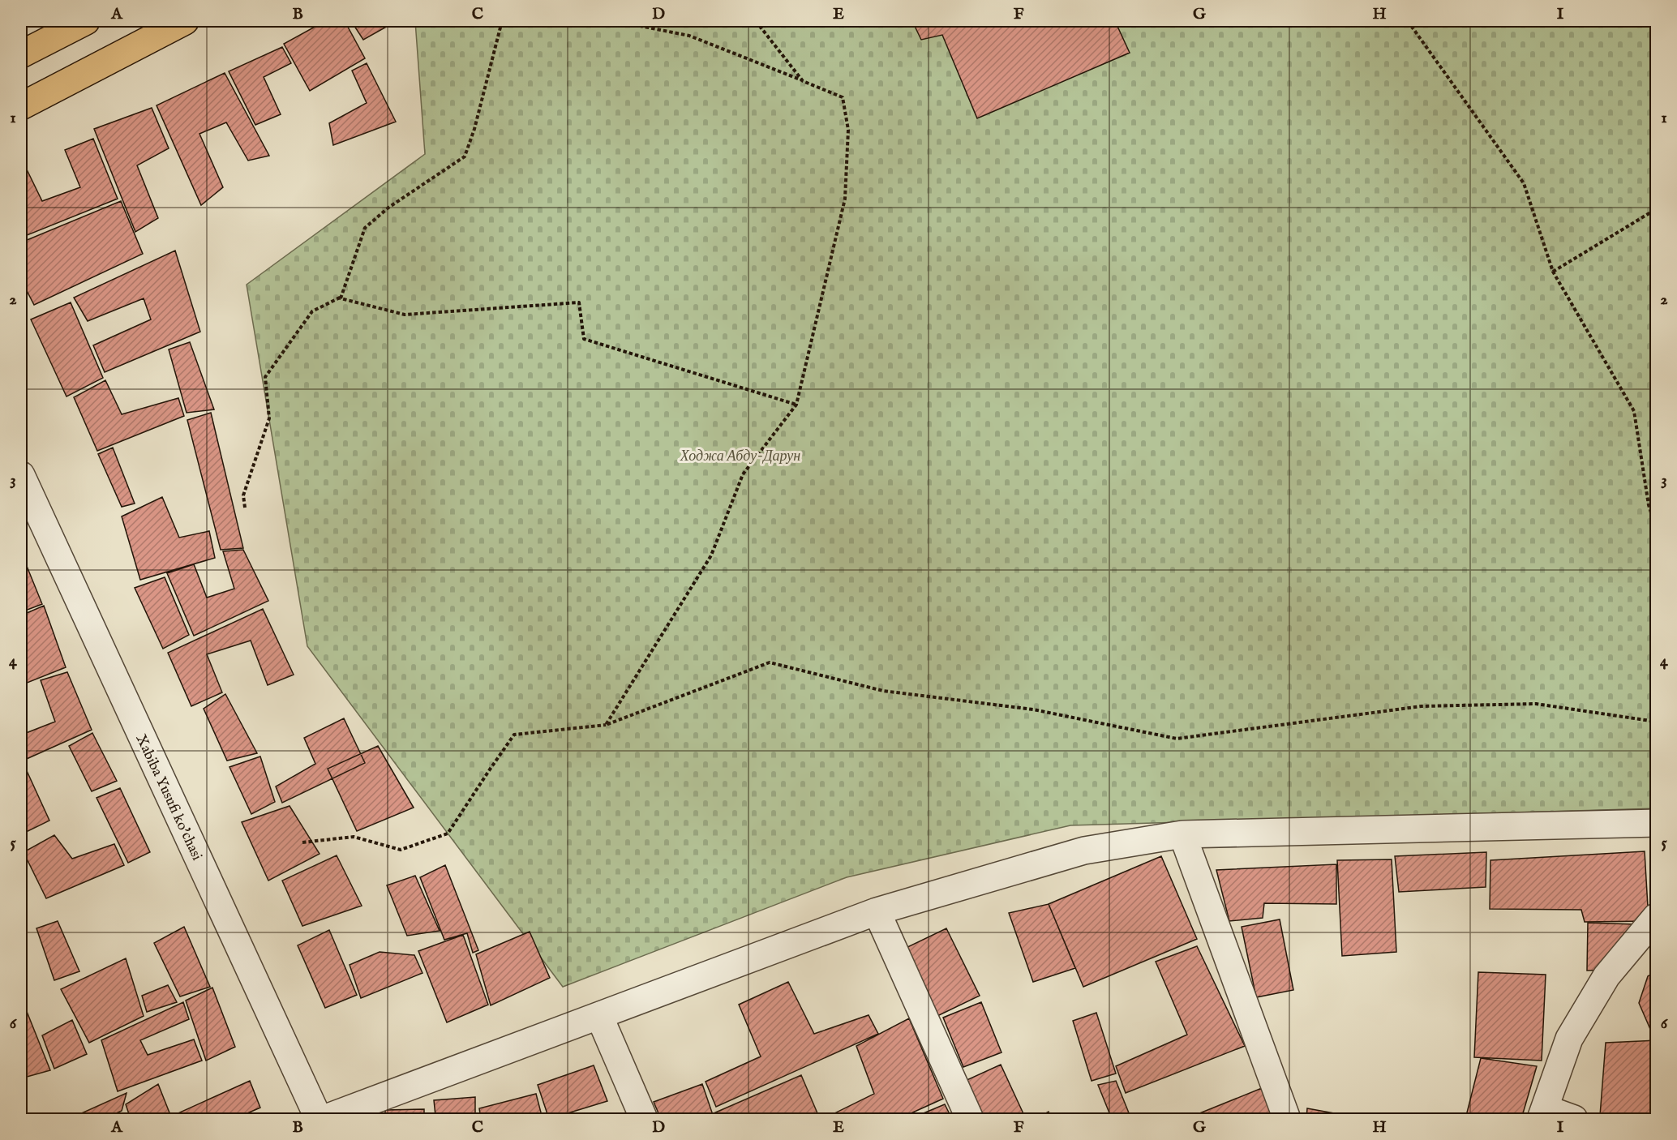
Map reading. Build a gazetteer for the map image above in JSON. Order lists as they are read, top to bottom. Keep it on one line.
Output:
{"streets":{"street":["Xabiba Yusufi ko'chasi"]},"parks":["Ходжа Абду-Дарун"],"grid":{"columns":["A","B","C","D","E","F","G","H","I"],"rows":["1","2","3","4","5","6"]}}
